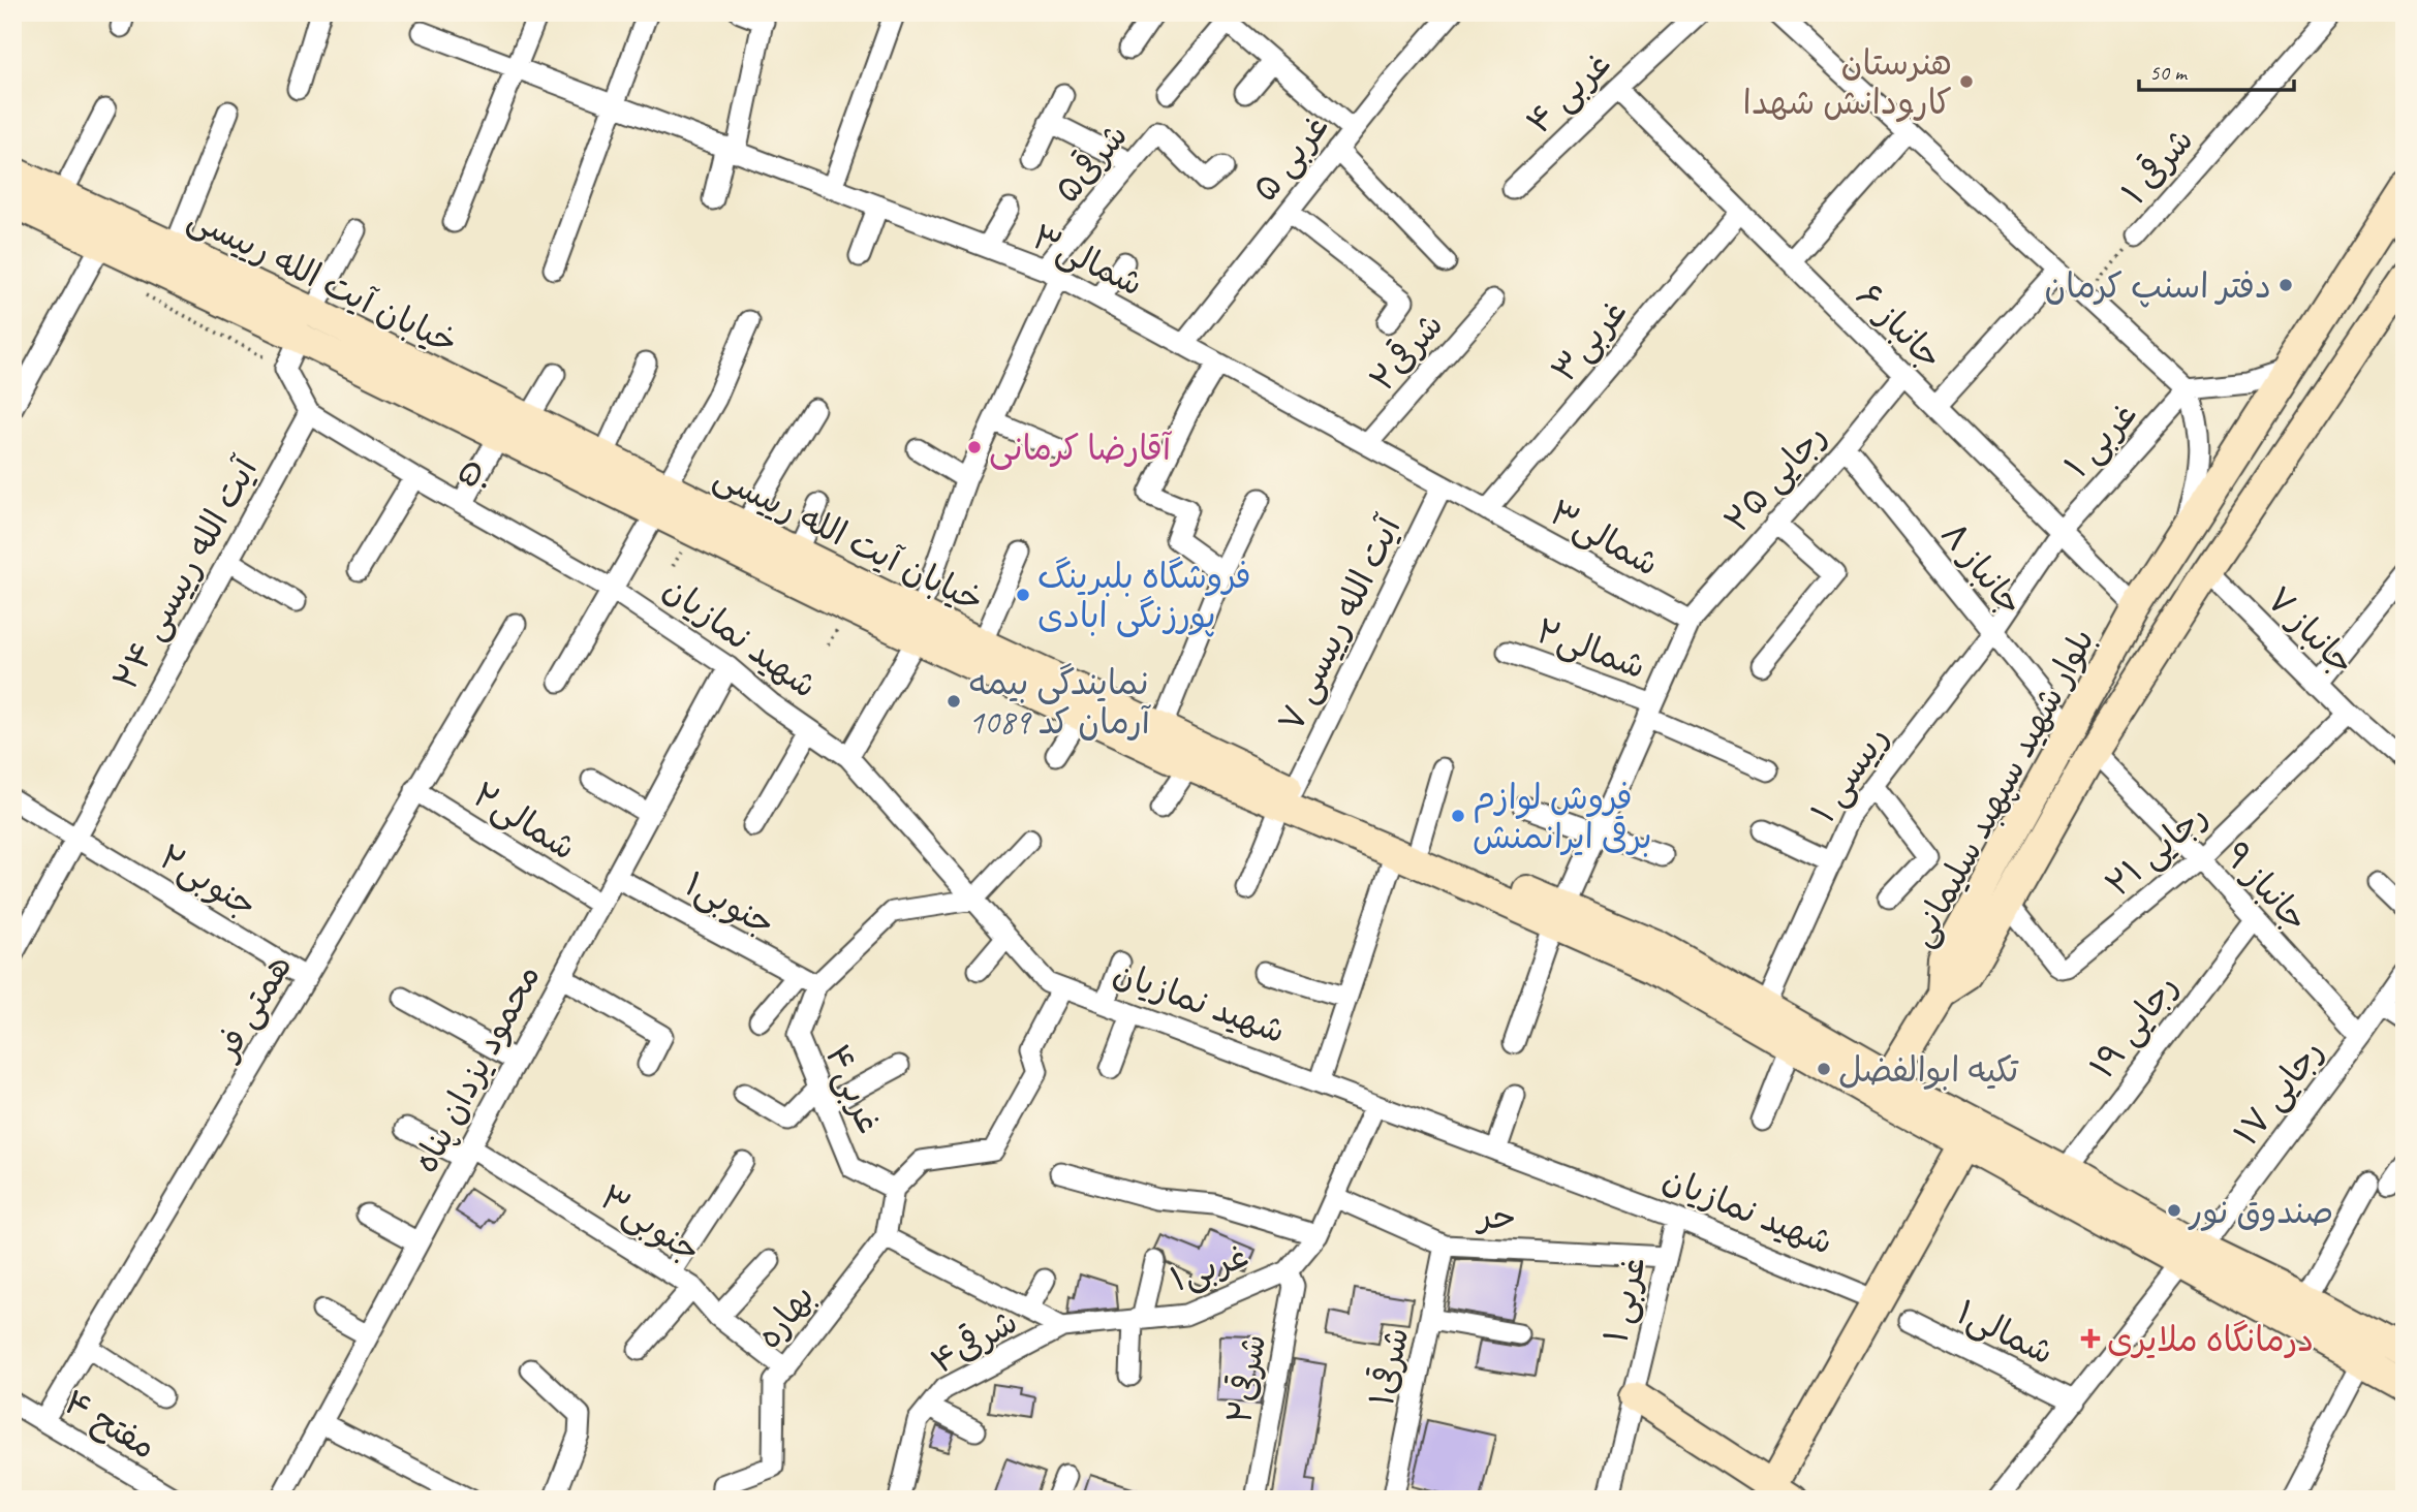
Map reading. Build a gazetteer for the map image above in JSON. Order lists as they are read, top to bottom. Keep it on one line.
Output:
{"streets":{"main road":["خیابان آیت الله رییسی","بلوار شهید سپهبد سلیمانی"],"street":["غربی ۴","غربی ۵","شرقی۵","شرقی ۱","شمالی۳","جانباز ۶","غربی۳","شرقی۲","غربی ۱","۵۰","رجایی ۲۵","جانباز ۸","آیت الله رییسی ۲۴","آیت الله رییسی ۷","جانباز ۷","شهید نمازیان","شمالی۲","رییسی ۱","رجایی ۲۱","جنوبی۲","جانباز ۹","جنوبی۱","همتی فر","رجایی ۱۹","محمود یزدان پناه","غربی۴","رجایی ۱۷","حر","جنوبی۳","غربی۱","بهاره","شمالی۱","شرقی۴","شرقی۱","مفتح ۴"]},"crossings":[["غربی ۴","جانباز ۶"],["غربی ۵","شمالی۳"],["شرقی۵","شمالی۳"],["شرقی۵","خیابان آیت الله رییسی"],["شرقی۵","شهید نمازیان"],["شمالی۳","غربی۳"],["شمالی۳","شرقی۲"],["شمالی۳","رجایی ۲۵"],["شمالی۳","آیت الله رییسی ۷"],["خیابان آیت الله رییسی","رجایی ۲۵"],["خیابان آیت الله رییسی","آیت الله رییسی ۷"],["خیابان آیت الله رییسی","رییسی ۱"],["جانباز ۶","غربی۳"],["جانباز ۶","غربی ۱"],["جانباز ۶","رجایی ۲۵"],["جانباز ۶","بلوار شهید سپهبد سلیمانی"],["شرقی۲","غربی۱"],["غربی ۱","جانباز ۸"],["غربی ۱","شهید نمازیان"],["غربی ۱","رییسی ۱"],["غربی ۱","حر"],["۵۰","آیت الله رییسی ۲۴"],["۵۰","شهید نمازیان"],["رجایی ۲۵","جانباز ۸"],["رجایی ۲۵","شمالی۲"],["جانباز ۸","رییسی ۱"],["جانباز ۸","بلوار شهید سپهبد سلیمانی"],["آیت الله رییسی ۲۴","جنوبی۲"],["جانباز ۷","بلوار شهید سپهبد سلیمانی"],["جانباز ۷","رجایی ۲۱"],["شهید نمازیان","محمود یزدان پناه"],["شهید نمازیان","غربی۱"],["شمالی۲","همتی فر"],["شمالی۲","محمود یزدان پناه"],["بلوار شهید سپهبد سلیمانی","رجایی ۲۱"],["بلوار شهید سپهبد سلیمانی","جانباز ۹"],["رجایی ۲۱","جانباز ۹"],["جنوبی۲","همتی فر"],["جانباز ۹","رجایی ۱۹"],["جانباز ۹","رجایی ۱۷"],["جنوبی۱","محمود یزدان پناه"],["جنوبی۱","غربی۴"],["همتی فر","مفتح ۴"],["محمود یزدان پناه","جنوبی۳"],["رجایی ۱۷","شمالی۱"],["حر","غربی۱"],["حر","شرقی۱"],["جنوبی۳","بهاره"],["غربی۱","شرقی۴"]],"places":{"other":["هنرستان کارودانش شهدا","دفتر اسنپ کرمان","آقارضا کرمانی","فروشگاه بلبرینگ پورزنگی ابادی","نمایندگی بیمه آرمان کد 1089","فروش لوازم برقی ایرانمنش","تکیه ابوالفضل","صندوق نور"],"health":["درمانگاه ملایری"]},"scale_bar":"50 m"}
